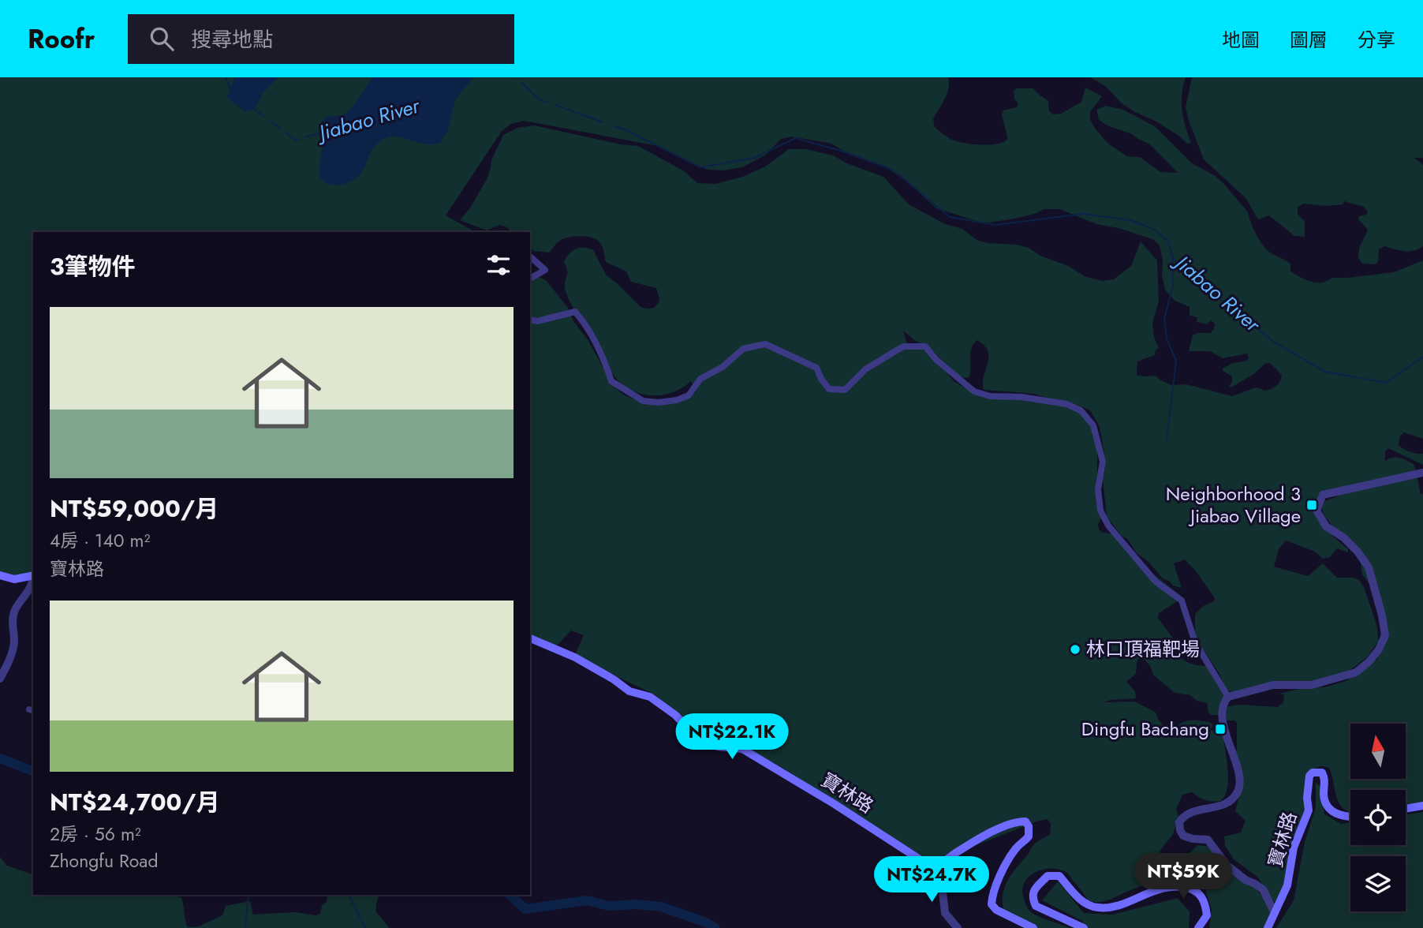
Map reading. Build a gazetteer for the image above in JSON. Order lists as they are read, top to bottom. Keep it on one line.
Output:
{"streets":{"main road":["寶林路"]},"water":["Jiabao River"],"places":{"transit":["Neighborhood 3 Jiabao Village","Dingfu Bachang"],"other":["林口頂福靶場"]},"north":"top","page":{"header":"Roofr","search":"搜尋地點","nav":["地圖","圖層","分享"],"heading":"3筆物件","list":[{"name":"NT$59,000/月","note":"4房 · 140 m² · 寶林路"},{"name":"NT$24,700/月","note":"2房 · 56 m² · Zhongfu Road"}],"price":["NT$22.1K","NT$59K","NT$24.7K"]}}
